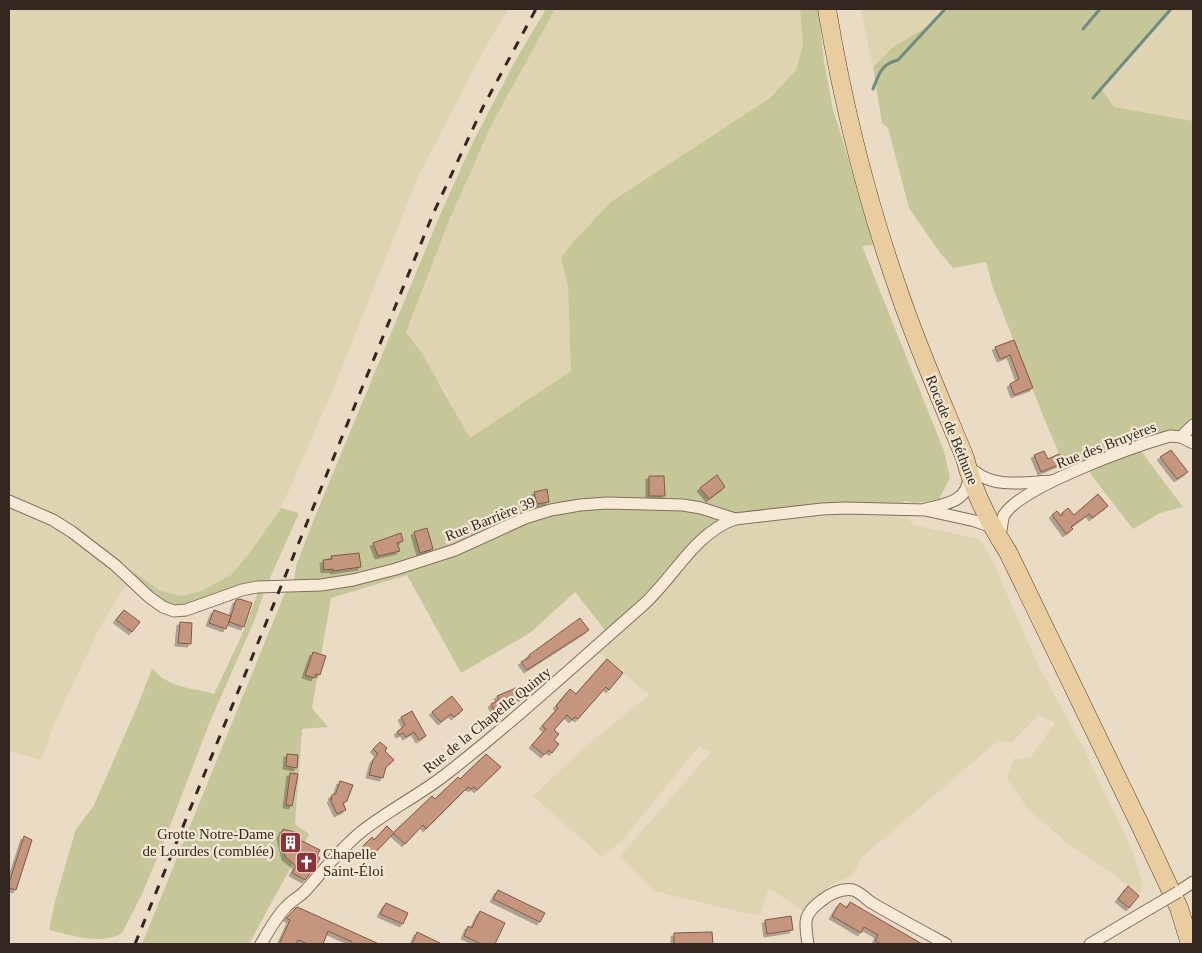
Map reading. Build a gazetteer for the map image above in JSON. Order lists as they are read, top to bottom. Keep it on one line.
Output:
{"streets":{"main road":["Rocade de Béthune"],"street":["Rue des Bruyères","Rue Barrière 39","Rue de la Chapelle Quinty"]},"crossings":[["Rocade de Béthune","Rue des Bruyères"],["Rocade de Béthune","Rue Barrière 39"],["Rue des Bruyères","Rue Barrière 39"],["Rue Barrière 39","Rue de la Chapelle Quinty"]],"places":{"building":["Grotte Notre-Dame de Lourdes (comblée)"],"church":["Chapelle Saint-Éloi"]}}
